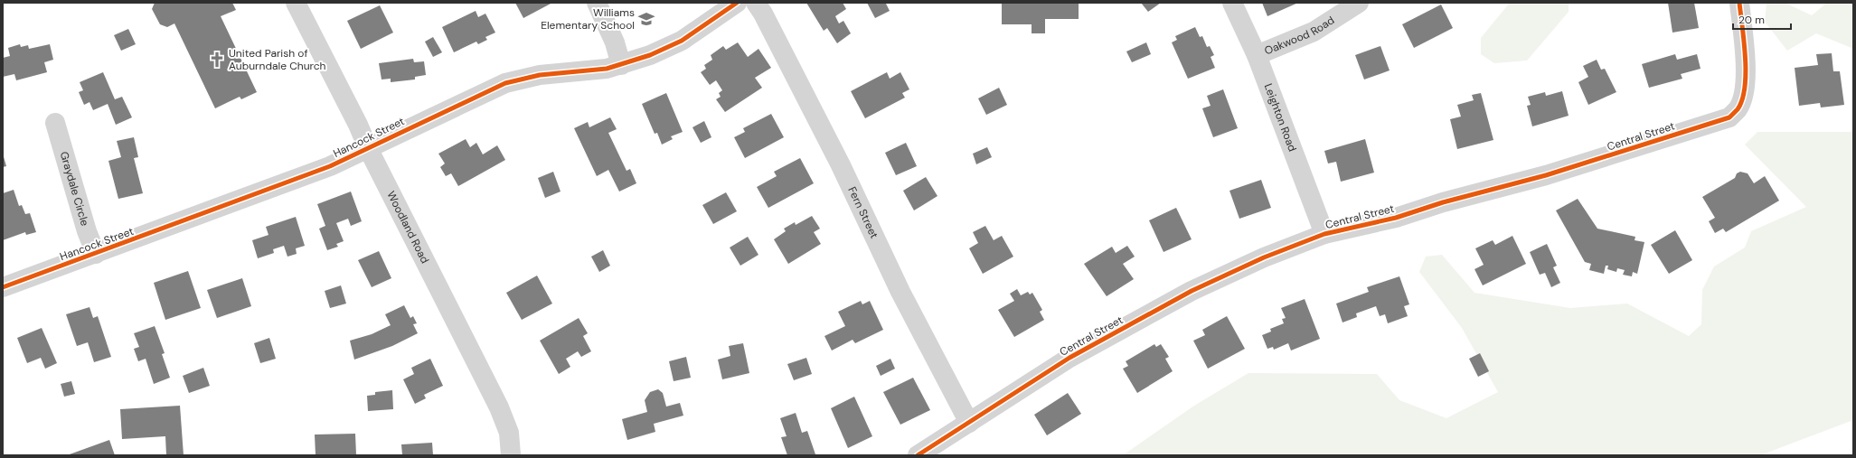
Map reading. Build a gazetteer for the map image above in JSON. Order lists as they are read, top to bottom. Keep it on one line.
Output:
{"streets":{"street":["Oakwood Road","Leighton Road","Central Street","Hancock Street","Graydale Circle","Fern Street","Woodland Road"]},"crossings":[["Oakwood Road","Leighton Road"],["Leighton Road","Central Street"],["Central Street","Fern Street"],["Hancock Street","Graydale Circle"],["Hancock Street","Woodland Road"]],"places":{"school or university":["Williams Elementary School"],"church":["United Parish of Auburndale Church"]},"scale_bar":"20 m"}
